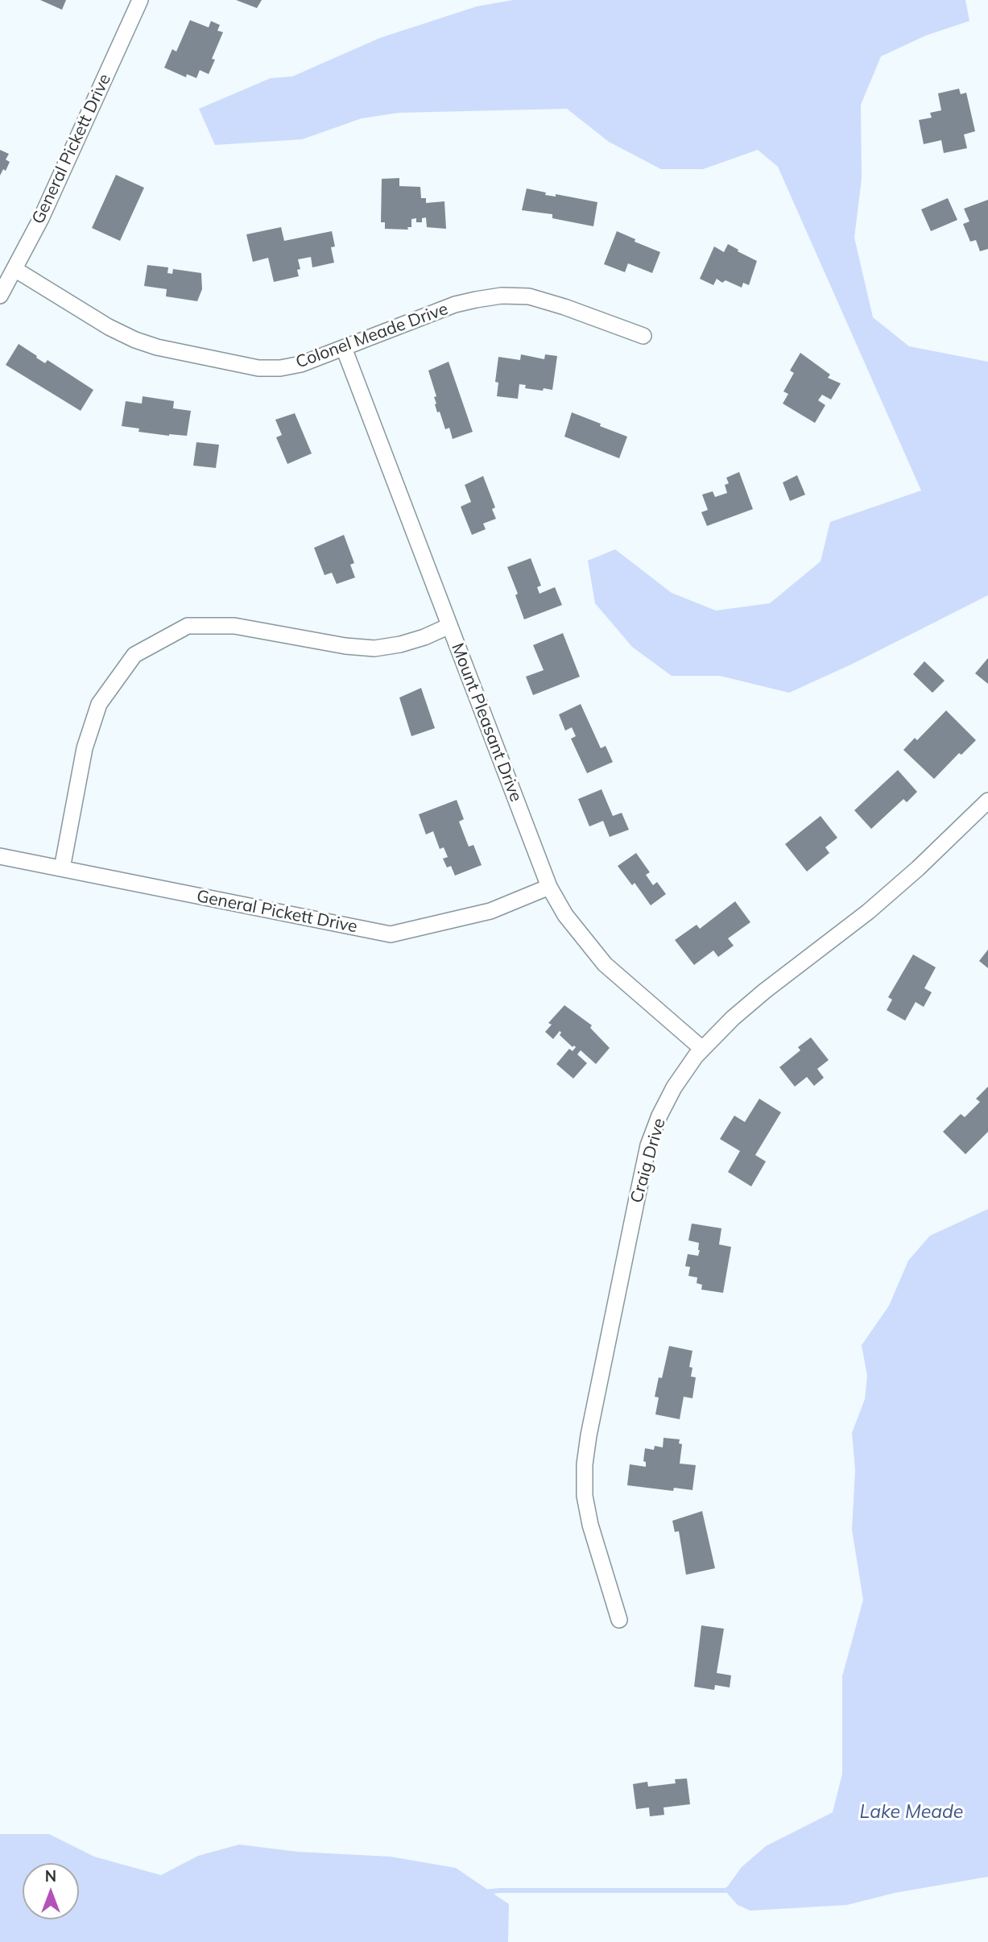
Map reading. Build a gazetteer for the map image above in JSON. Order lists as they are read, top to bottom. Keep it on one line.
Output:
{"streets":{"street":["General Pickett Drive","Colonel Meade Drive","Mount Pleasant Drive","Craig Drive"]},"crossings":[["General Pickett Drive","Colonel Meade Drive"],["General Pickett Drive","Mount Pleasant Drive"],["Colonel Meade Drive","Mount Pleasant Drive"],["Mount Pleasant Drive","Craig Drive"]],"water":["Lake Meade"],"north":"top"}
